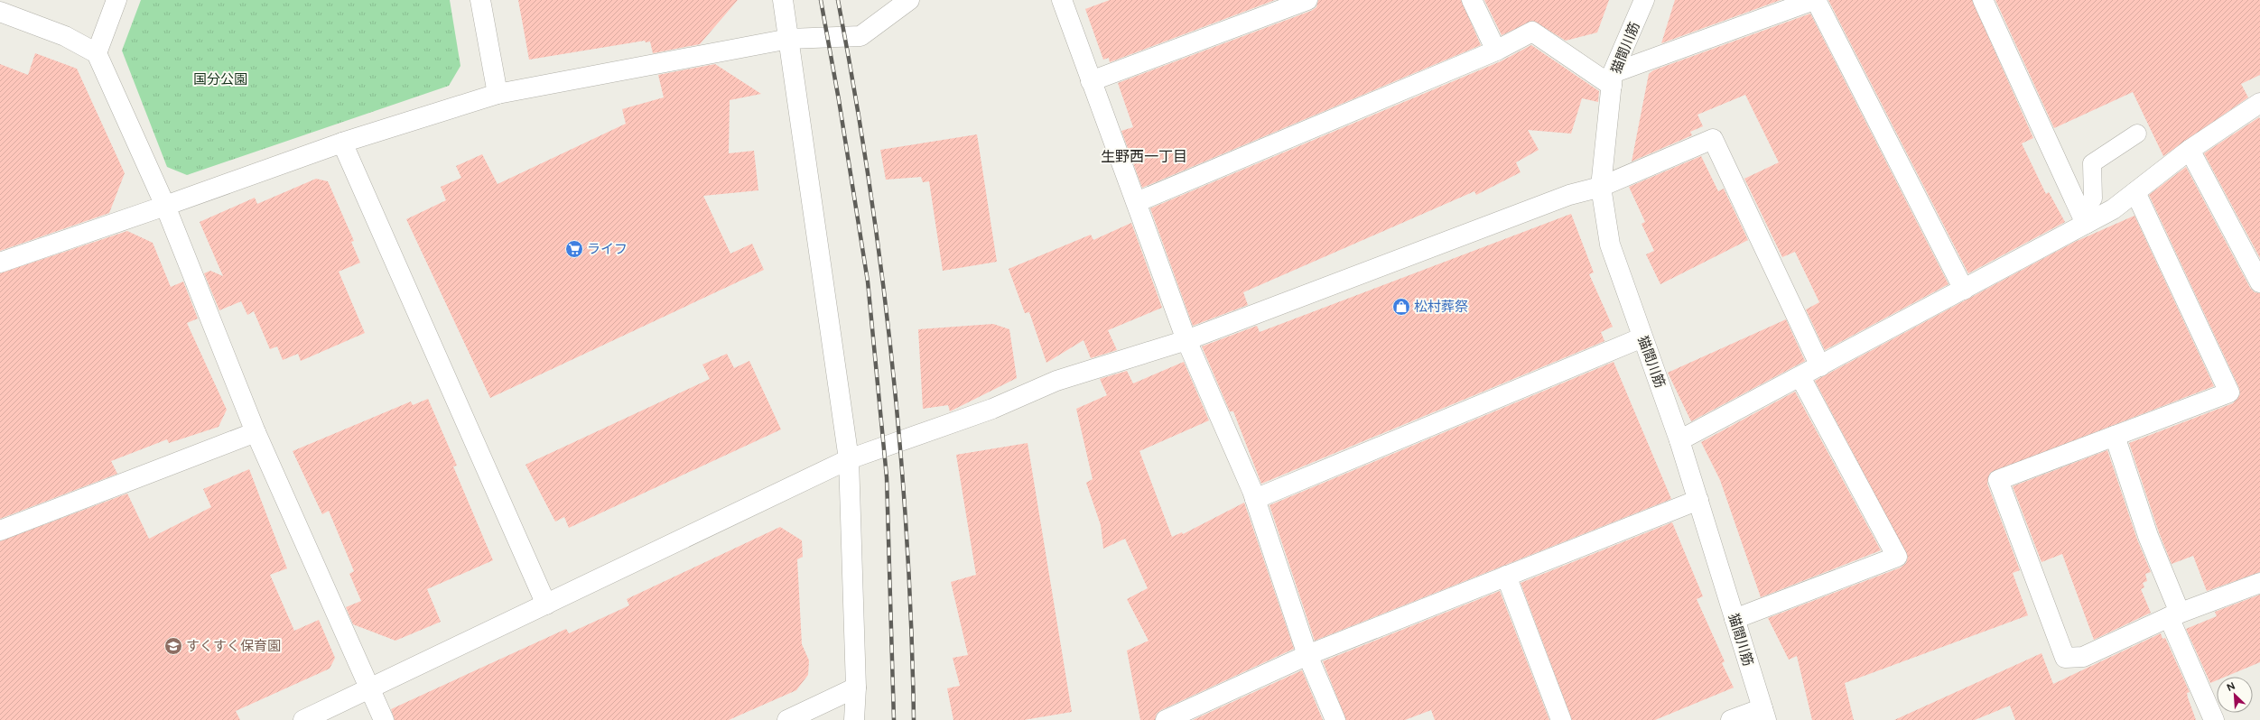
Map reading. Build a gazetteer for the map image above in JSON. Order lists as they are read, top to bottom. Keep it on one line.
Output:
{"streets":{"street":["猫間川筋"]},"districts":["生野西一丁目"],"parks":["国分公園"],"places":{"supermarket":["ライフ"],"shop":["松村葬祭"],"school or university":["すくすく保育園"]},"north":"top left"}
